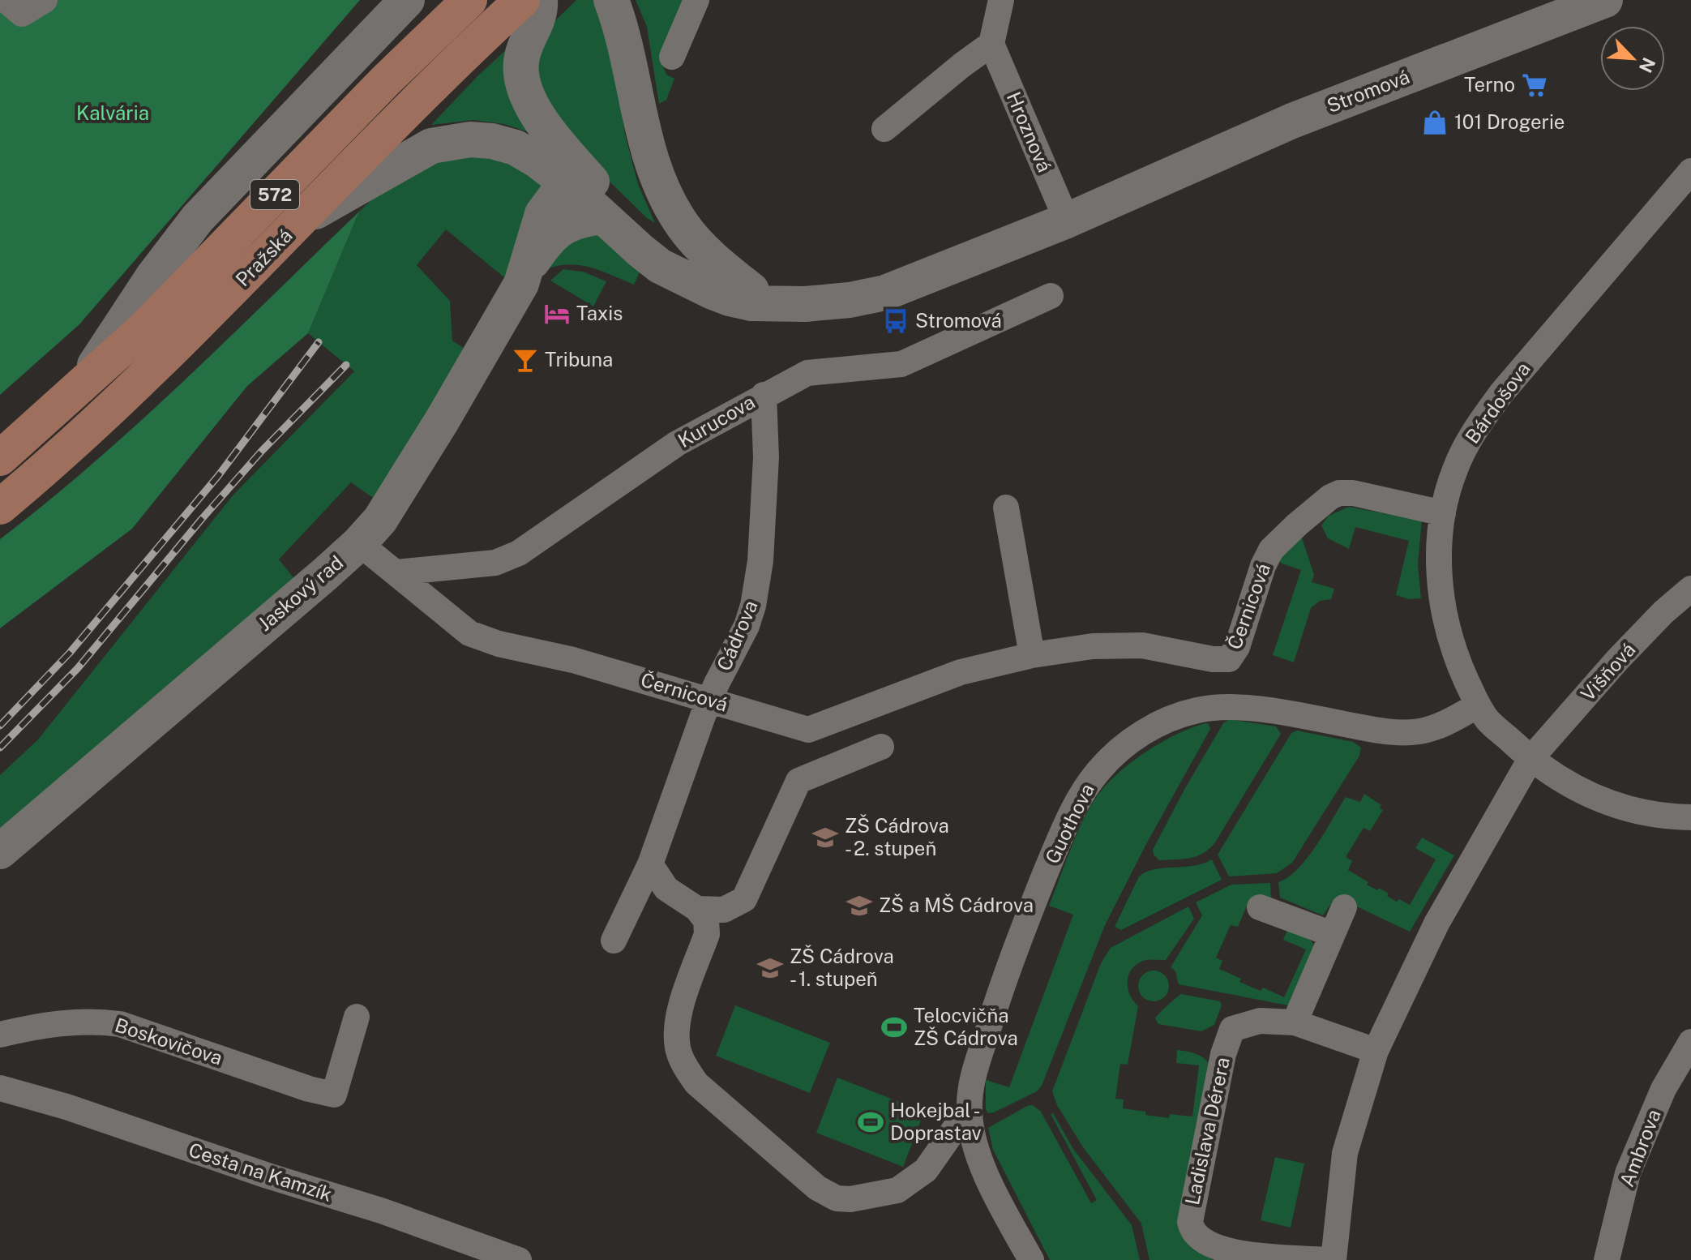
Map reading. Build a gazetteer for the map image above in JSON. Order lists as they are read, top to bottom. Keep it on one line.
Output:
{"streets":{"main road":["572","Pražská"],"street":["Stromová","Hroznová","Bárdošova","Kurucova","Jaskový rad","Černicová","Cádrova","Višňová","Guothova","Boskovičova","Ladislava Dérera","Ambrova","Cesta na Kamzík"]},"crossings":[["Stromová","Hroznová"],["Stromová","Jaskový rad"],["Bárdošova","Černicová"],["Bárdošova","Višňová"],["Bárdošova","Guothova"],["Kurucova","Černicová"],["Kurucova","Cádrova"],["Jaskový rad","Černicová"]],"parks":["Kalvária"],"places":{"supermarket":["Terno"],"shop":["101 Drogerie"],"hotel":["Taxis"],"bus stop":["Stromová"],"bar":["Tribuna"],"school or university":["ZŠ Cádrova - 2. stupeň","ZŠ a MŠ Cádrova","ZŠ Cádrova - 1. stupeň"],"sports":["Telocvičňa ZŠ Cádrova","Hokejbal - Doprastav"]},"north":"bottom right"}
